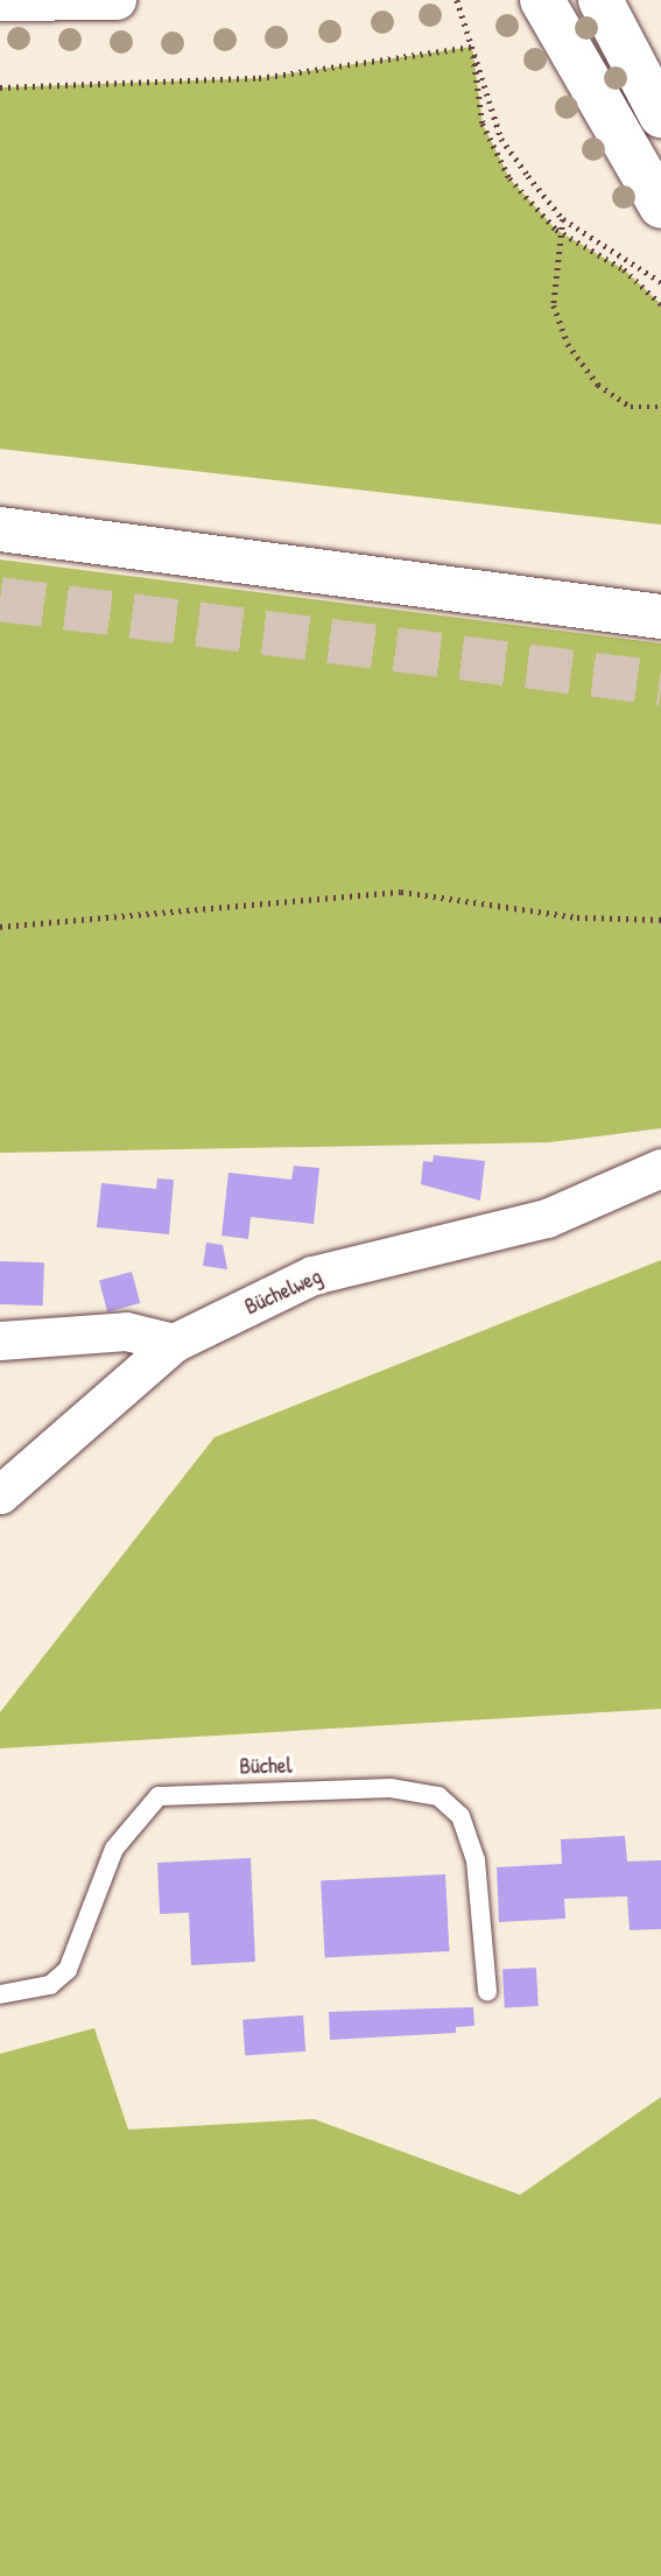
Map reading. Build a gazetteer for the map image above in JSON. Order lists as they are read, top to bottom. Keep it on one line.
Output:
{"streets":{"street":["Büchelweg"],"lane":["Büchel"]}}
